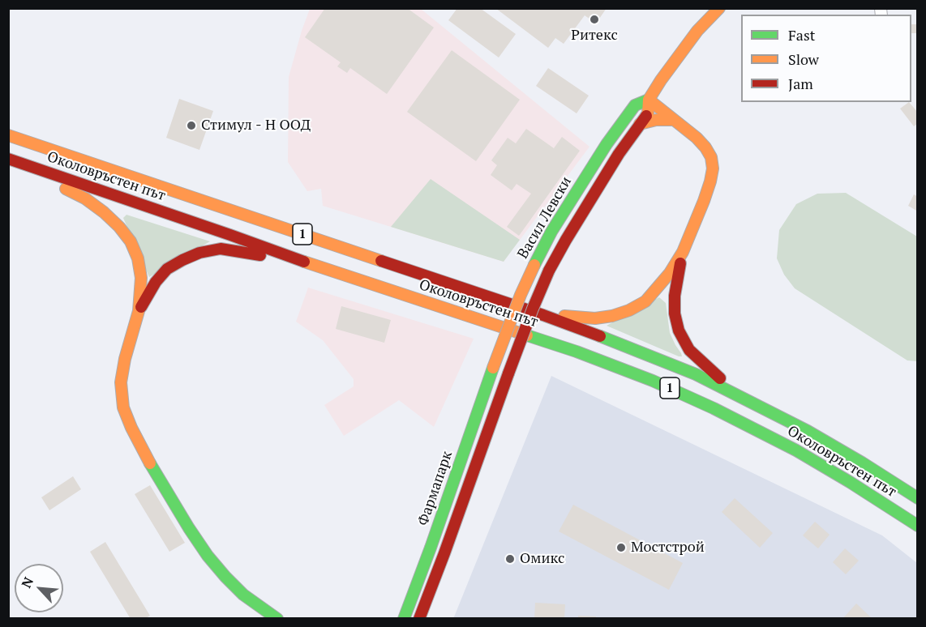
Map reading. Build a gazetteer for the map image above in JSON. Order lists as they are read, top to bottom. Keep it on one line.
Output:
{"streets":{"main road":["Околовръстен път","Васил Левски","1","Фармапарк"]},"crossings":[["Васил Левски","Фармапарк"]],"places":["Ритекс","Стимул - Н ООД","Мостстрой","Омикс"],"legend":["Fast","Slow","Jam"],"north":"top left"}
